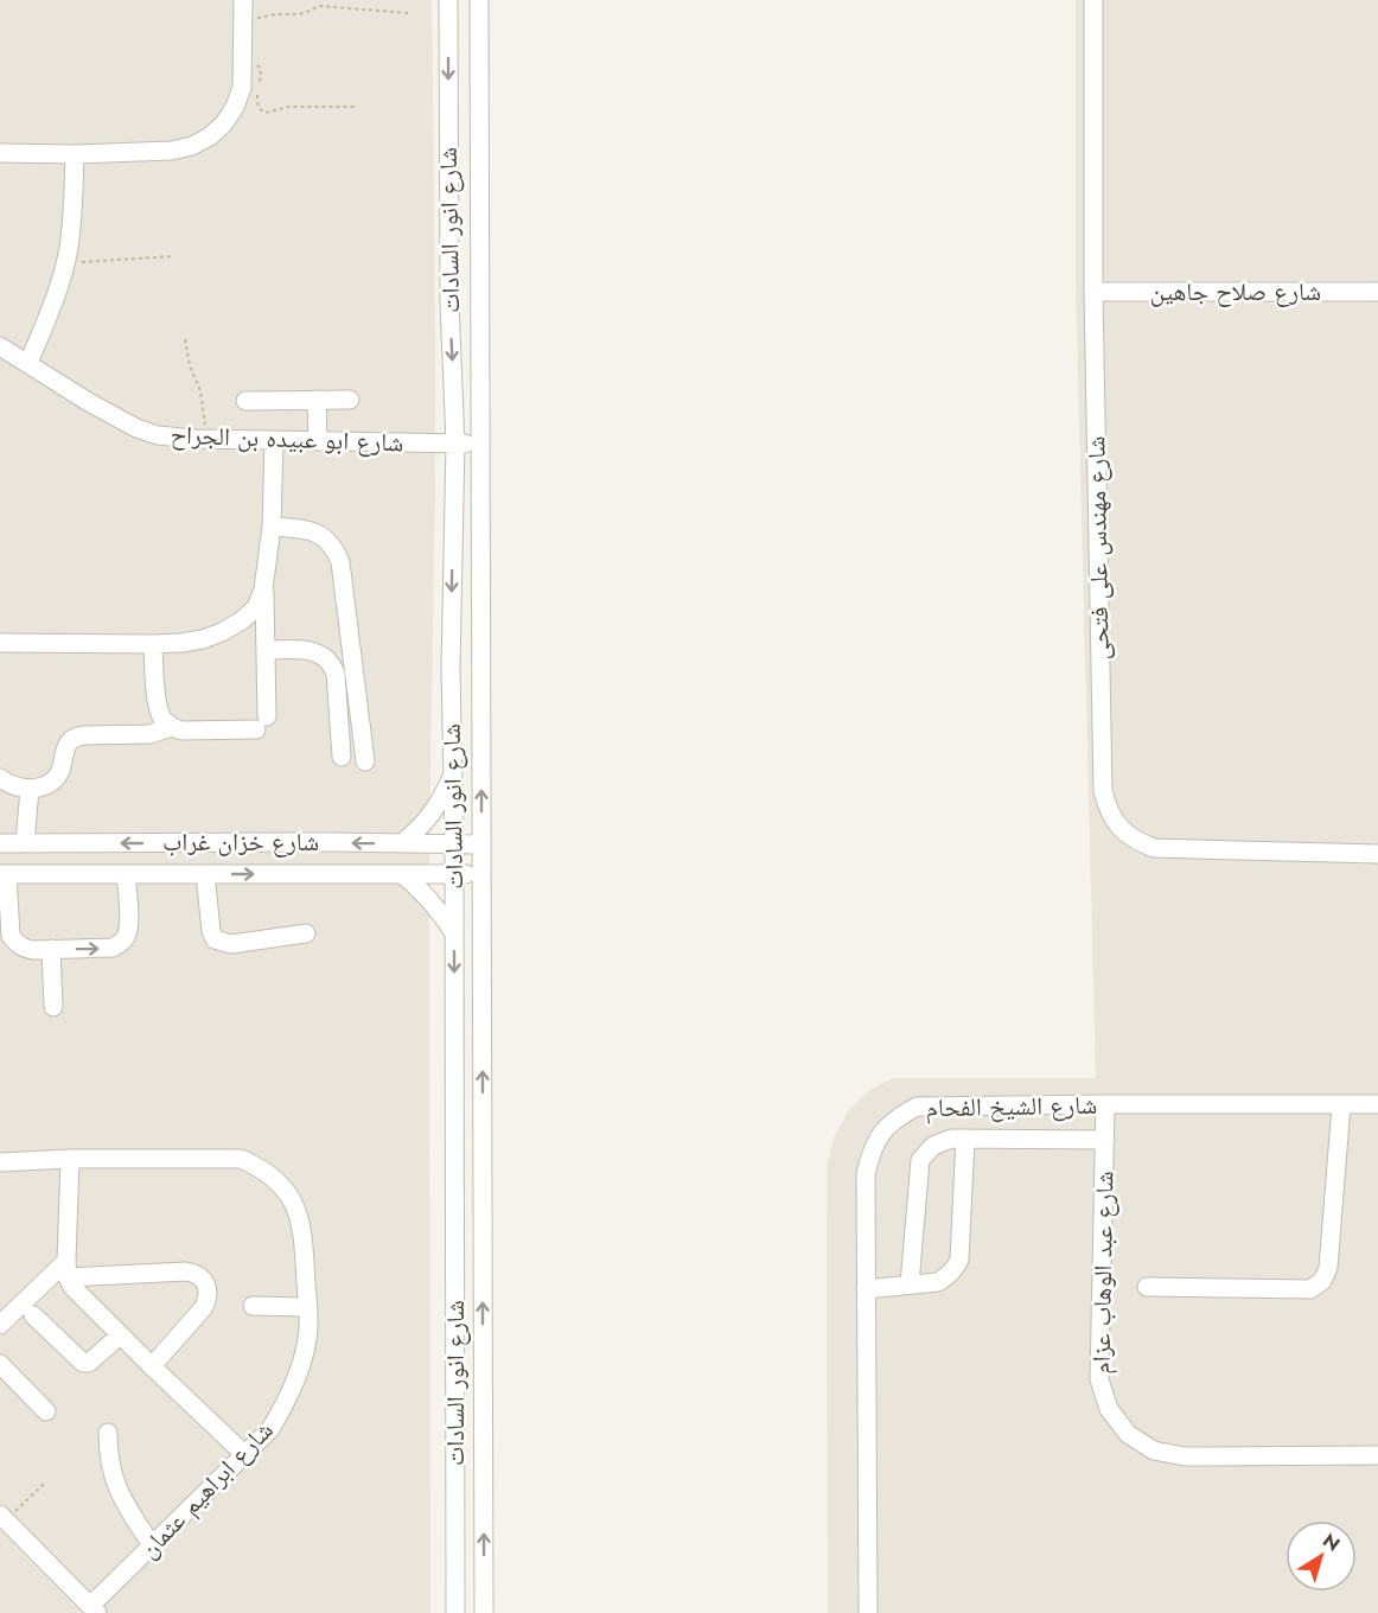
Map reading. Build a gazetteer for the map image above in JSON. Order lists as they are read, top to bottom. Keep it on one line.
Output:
{"streets":{"street":["شارع انور السادات","شارع صلاح جاهين","شارع ابو عبيده بن الجراح","شارع مهندس على فتحى","شارع خزان غراب","شارع الشيخ الفحام","شارع عبد الوهاب عزام","شارع ابراهيم عثمان"]},"crossings":[["شارع انور السادات","شارع ابو عبيده بن الجراح"],["شارع انور السادات","شارع خزان غراب"],["شارع صلاح جاهين","شارع مهندس على فتحى"],["شارع الشيخ الفحام","شارع عبد الوهاب عزام"]],"north":"top right"}
